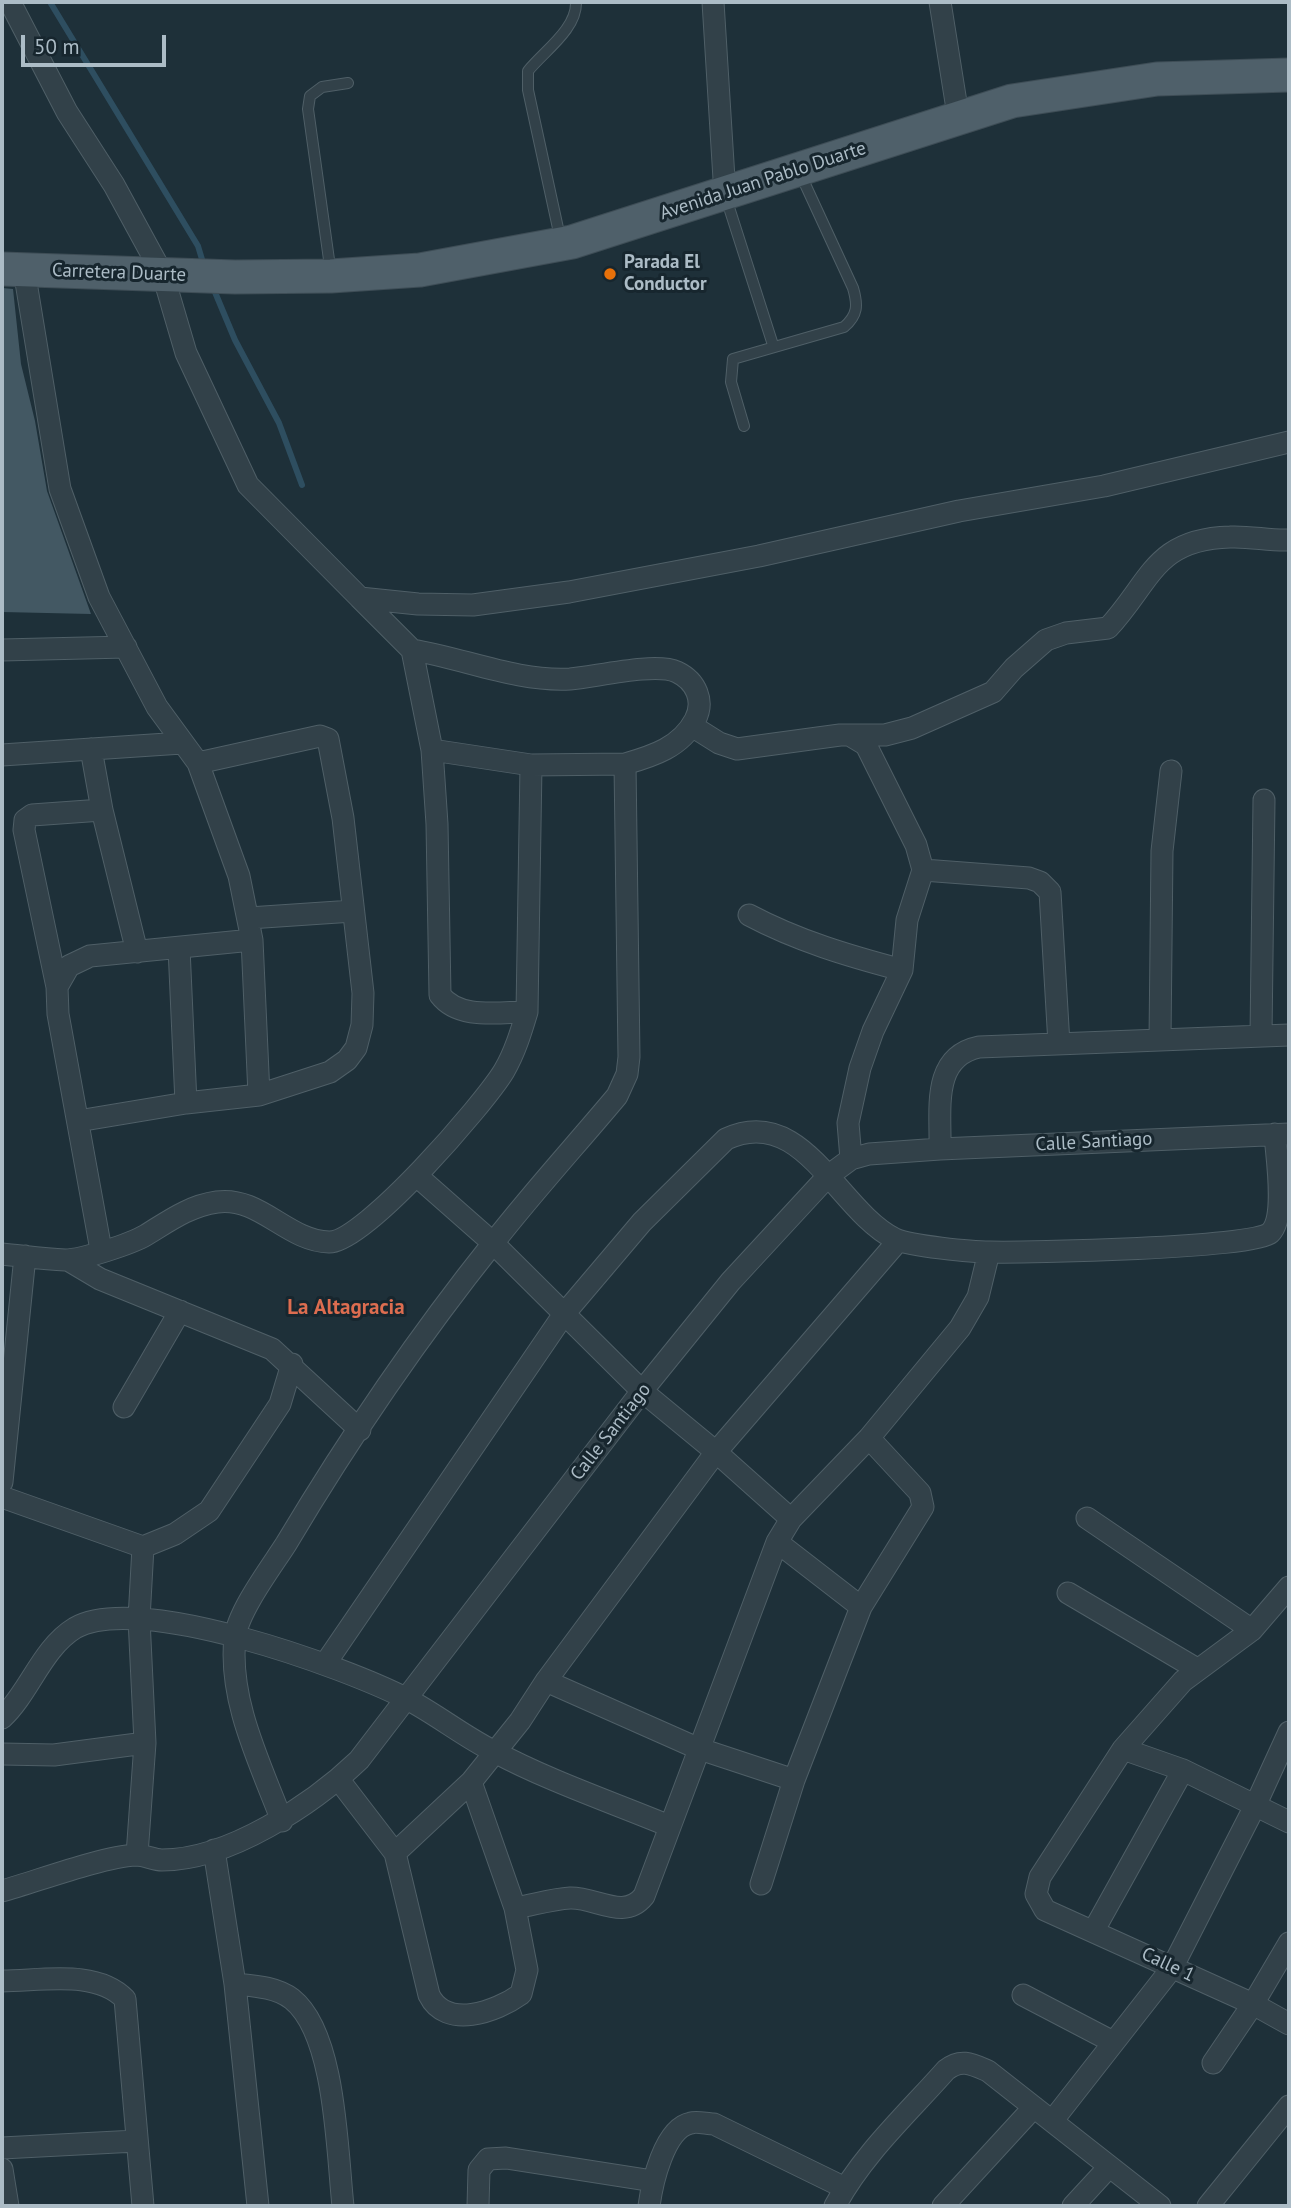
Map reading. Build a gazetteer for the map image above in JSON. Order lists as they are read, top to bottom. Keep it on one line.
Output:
{"streets":{"main road":["Avenida Juan Pablo Duarte","Carretera Duarte"],"street":["Calle Santiago","Calle 1"]},"crossings":[["Avenida Juan Pablo Duarte","Carretera Duarte"]],"districts":["La Altagracia"],"places":["Parada El Conductor"],"scale_bar":"50 m"}
